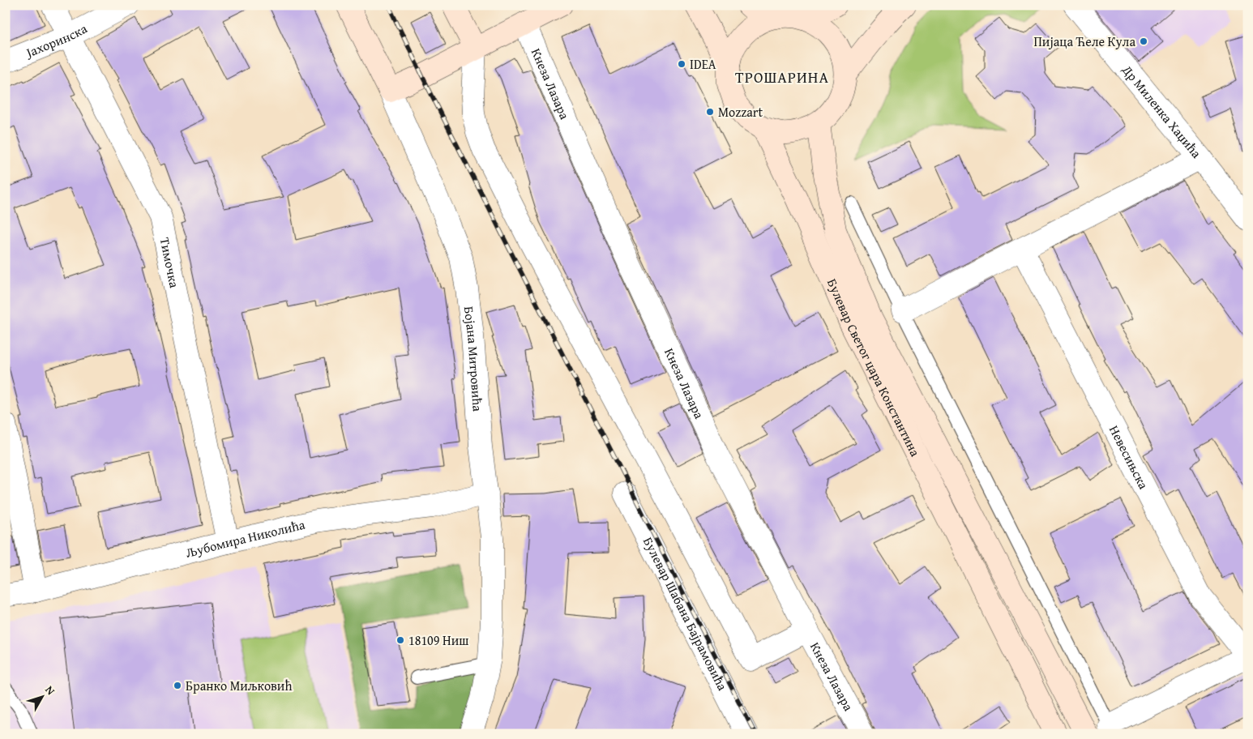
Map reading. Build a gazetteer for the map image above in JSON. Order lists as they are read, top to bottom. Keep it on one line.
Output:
{"streets":{"main road":["Бојана Митровића","Булевар Светог цара Константина"],"street":["Јахоринска","Кнеза Лазара","Др Миленка Хаџића","Тимочка","Невесињска","Љубомира Николића","Булевар Шабана Бајрамовића"]},"crossings":[["Јахоринска","Тимочка"],["Тимочка","Љубомира Николића"],["Бојана Митровића","Љубомира Николића"]],"districts":["ТРОШАРИНА"],"places":["Пијаца Ћеле Кула","IDEA","Mozzart","18109 Ниш","Бранко Миљковић"],"north":"top right"}
